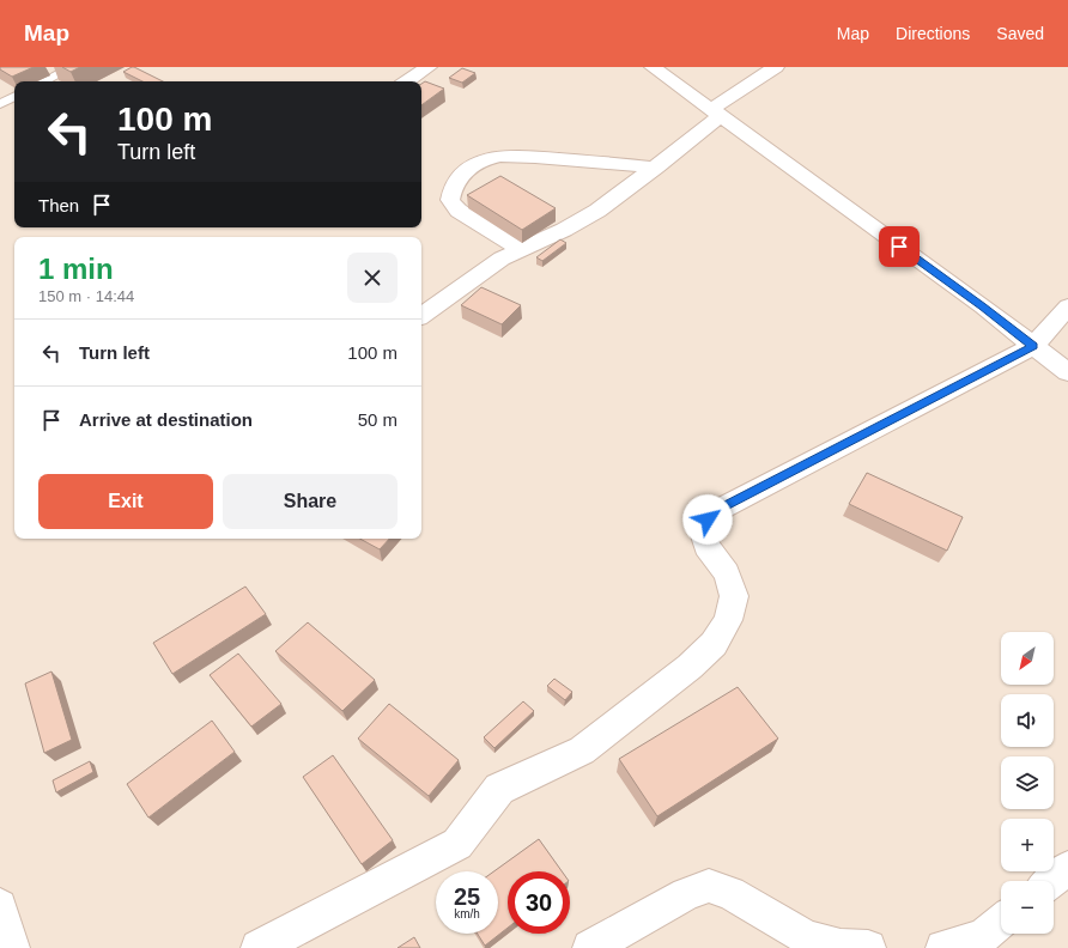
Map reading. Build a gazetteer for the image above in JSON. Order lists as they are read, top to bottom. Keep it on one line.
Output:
{"north":"bottom left","page":{"header":"Map","nav":["Map","Directions","Saved"],"turn":["100 m","Turn left"],"then":"Then","heading":["1 min","150 m · 14:44"],"list":[{"name":"Turn left","value":"100 m"},{"name":"Arrive at destination","value":"50 m"}],"buttons":["Exit","Share"],"map_buttons":["+","−"],"speed":"25 km/h","limit":"30"}}
